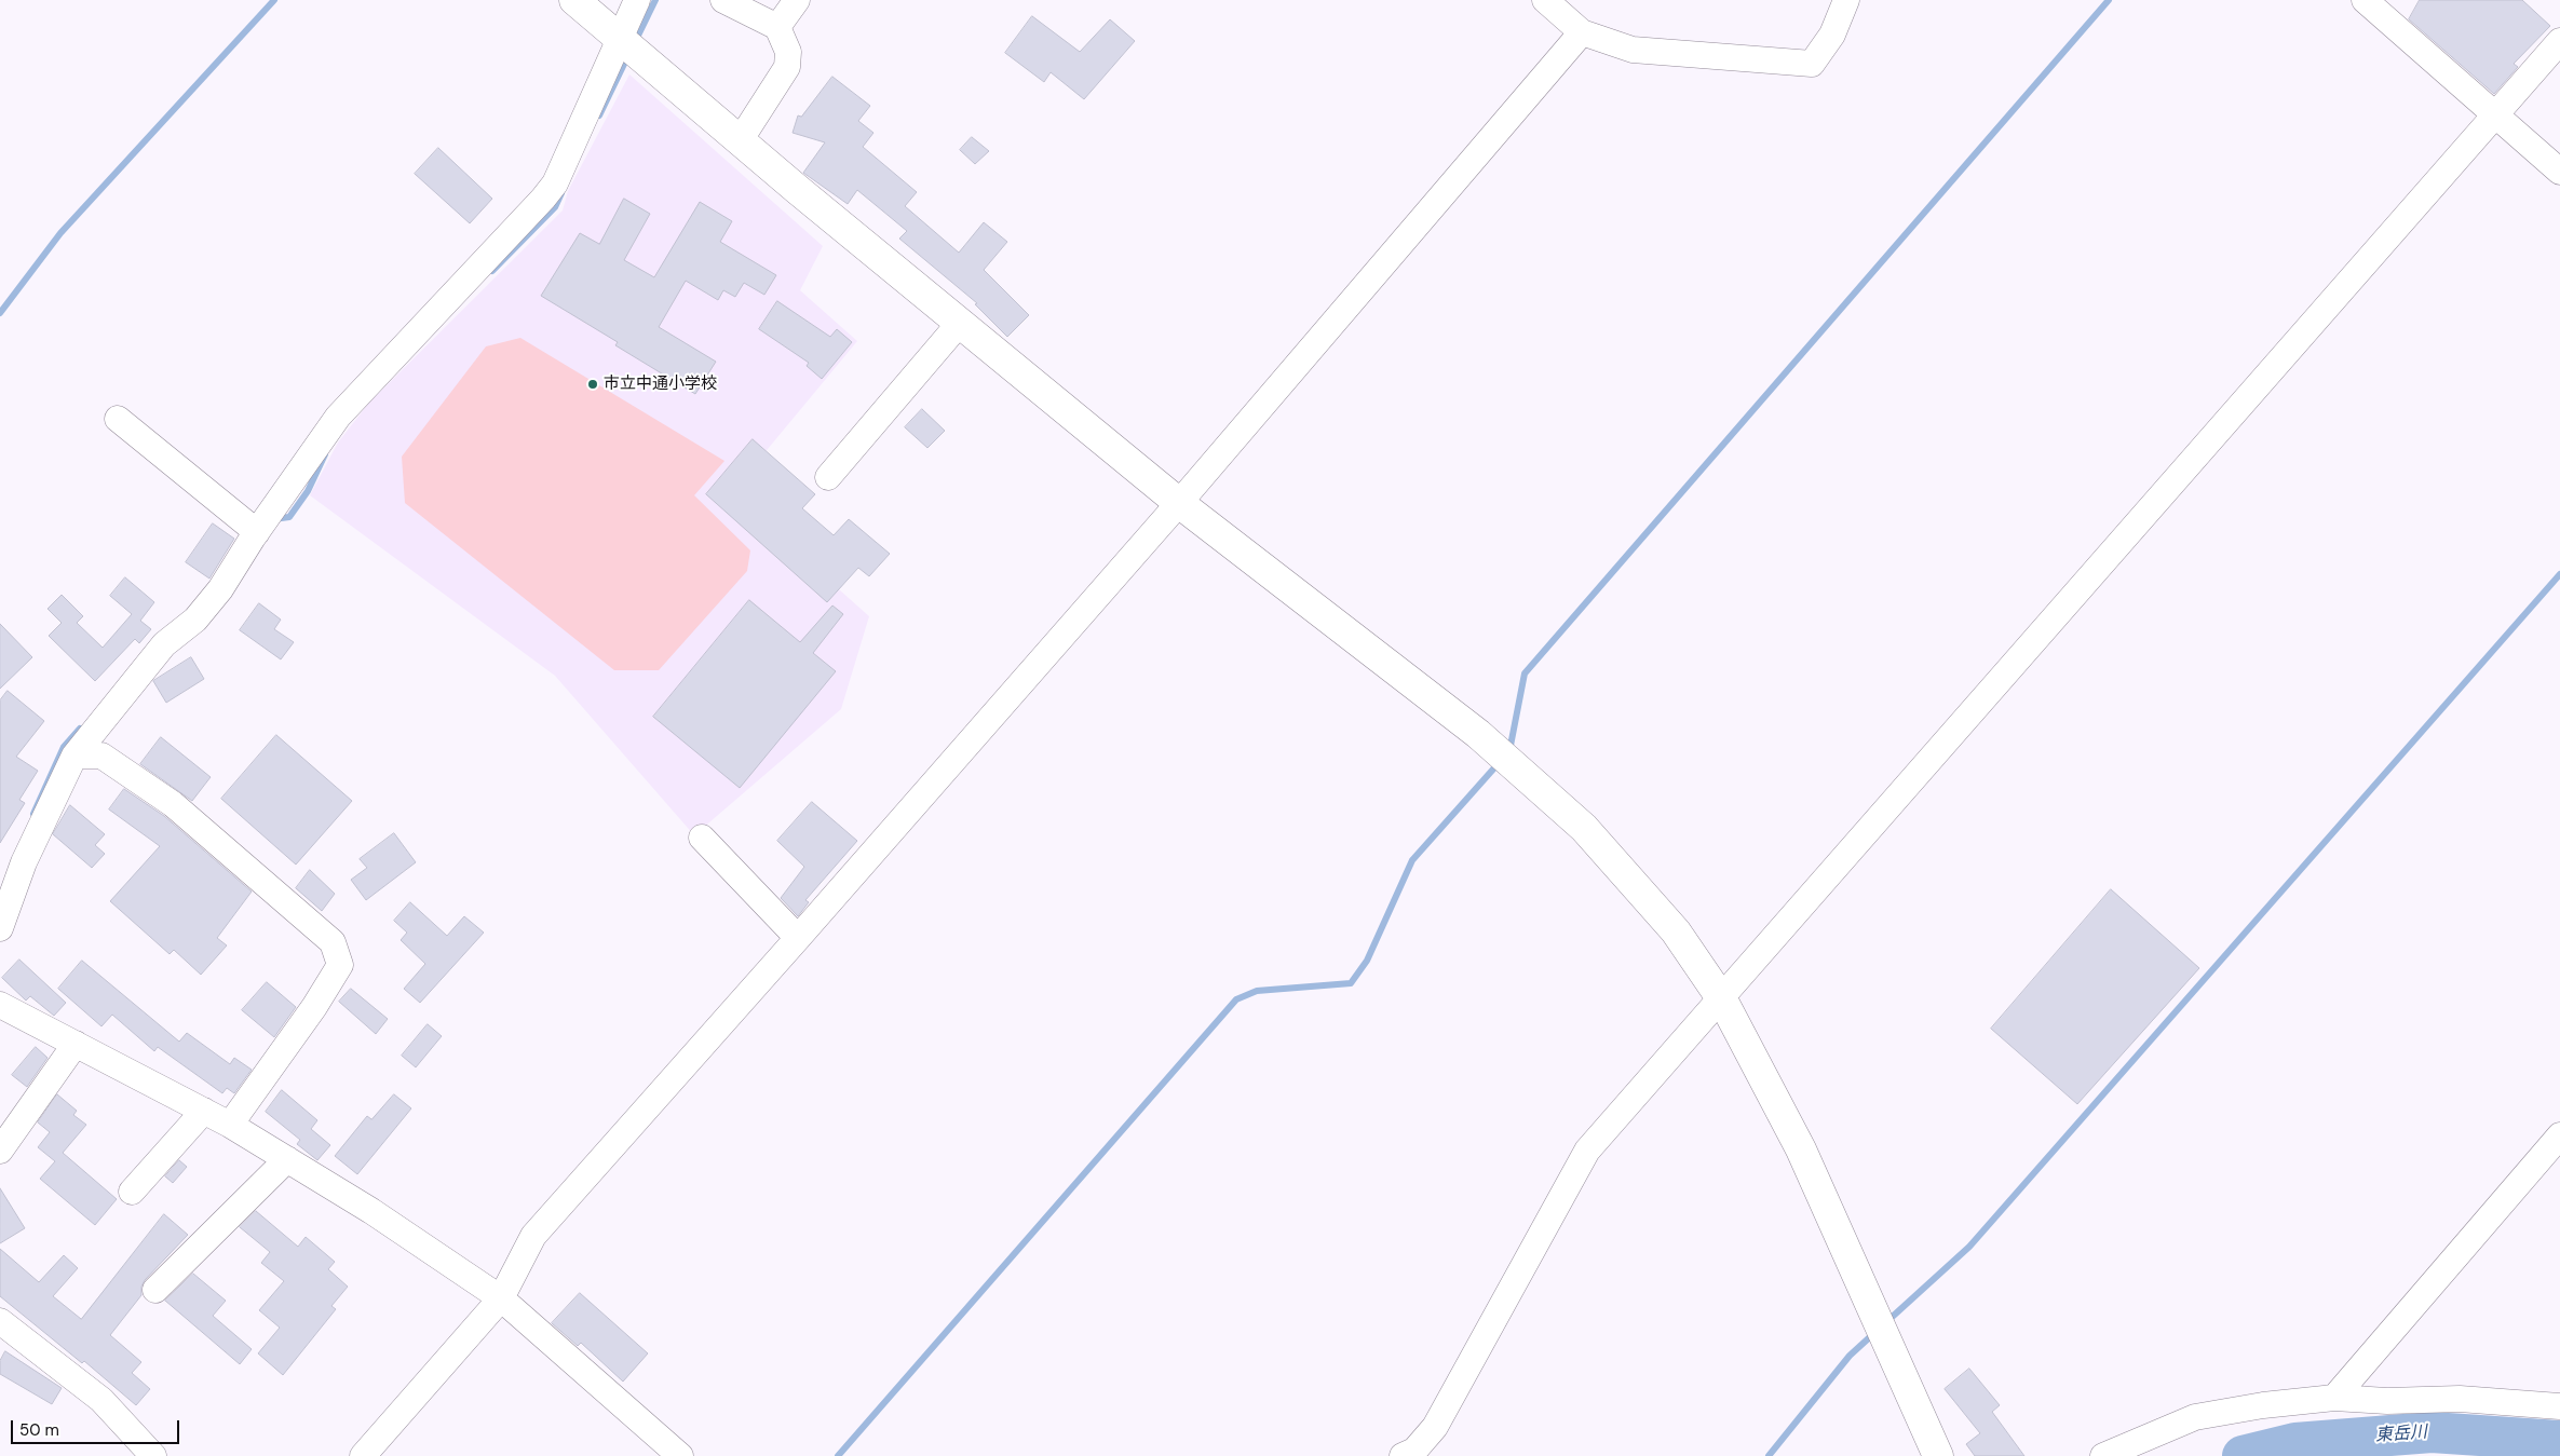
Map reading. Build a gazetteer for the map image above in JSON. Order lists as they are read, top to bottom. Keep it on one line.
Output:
{"water":["東岳川"],"places":["市立中通小学校"],"scale_bar":"50 m"}
